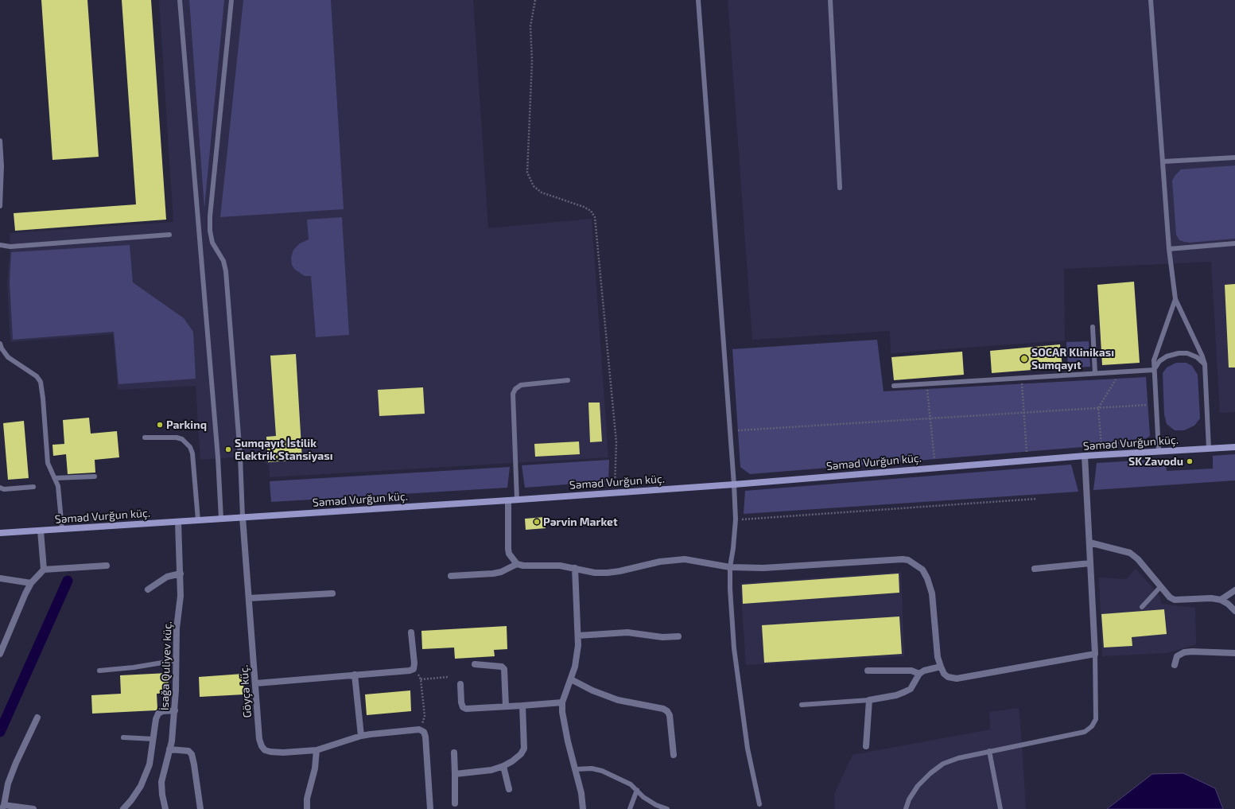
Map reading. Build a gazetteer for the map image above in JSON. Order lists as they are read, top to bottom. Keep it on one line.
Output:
{"streets":{"main road":["Səməd Vurğun küç."],"street":["İsağa Quliyev küç.","Göyçə küç."]},"crossings":[["Səməd Vurğun küç.","İsağa Quliyev küç."],["Səməd Vurğun küç.","Göyçə küç."]],"places":["SOCAR Klinikası Sumqayıt","Parkinq","Sumqayıt İstilik Elektrik Stansiyası","SK Zavodu","Pərvin Market"]}
